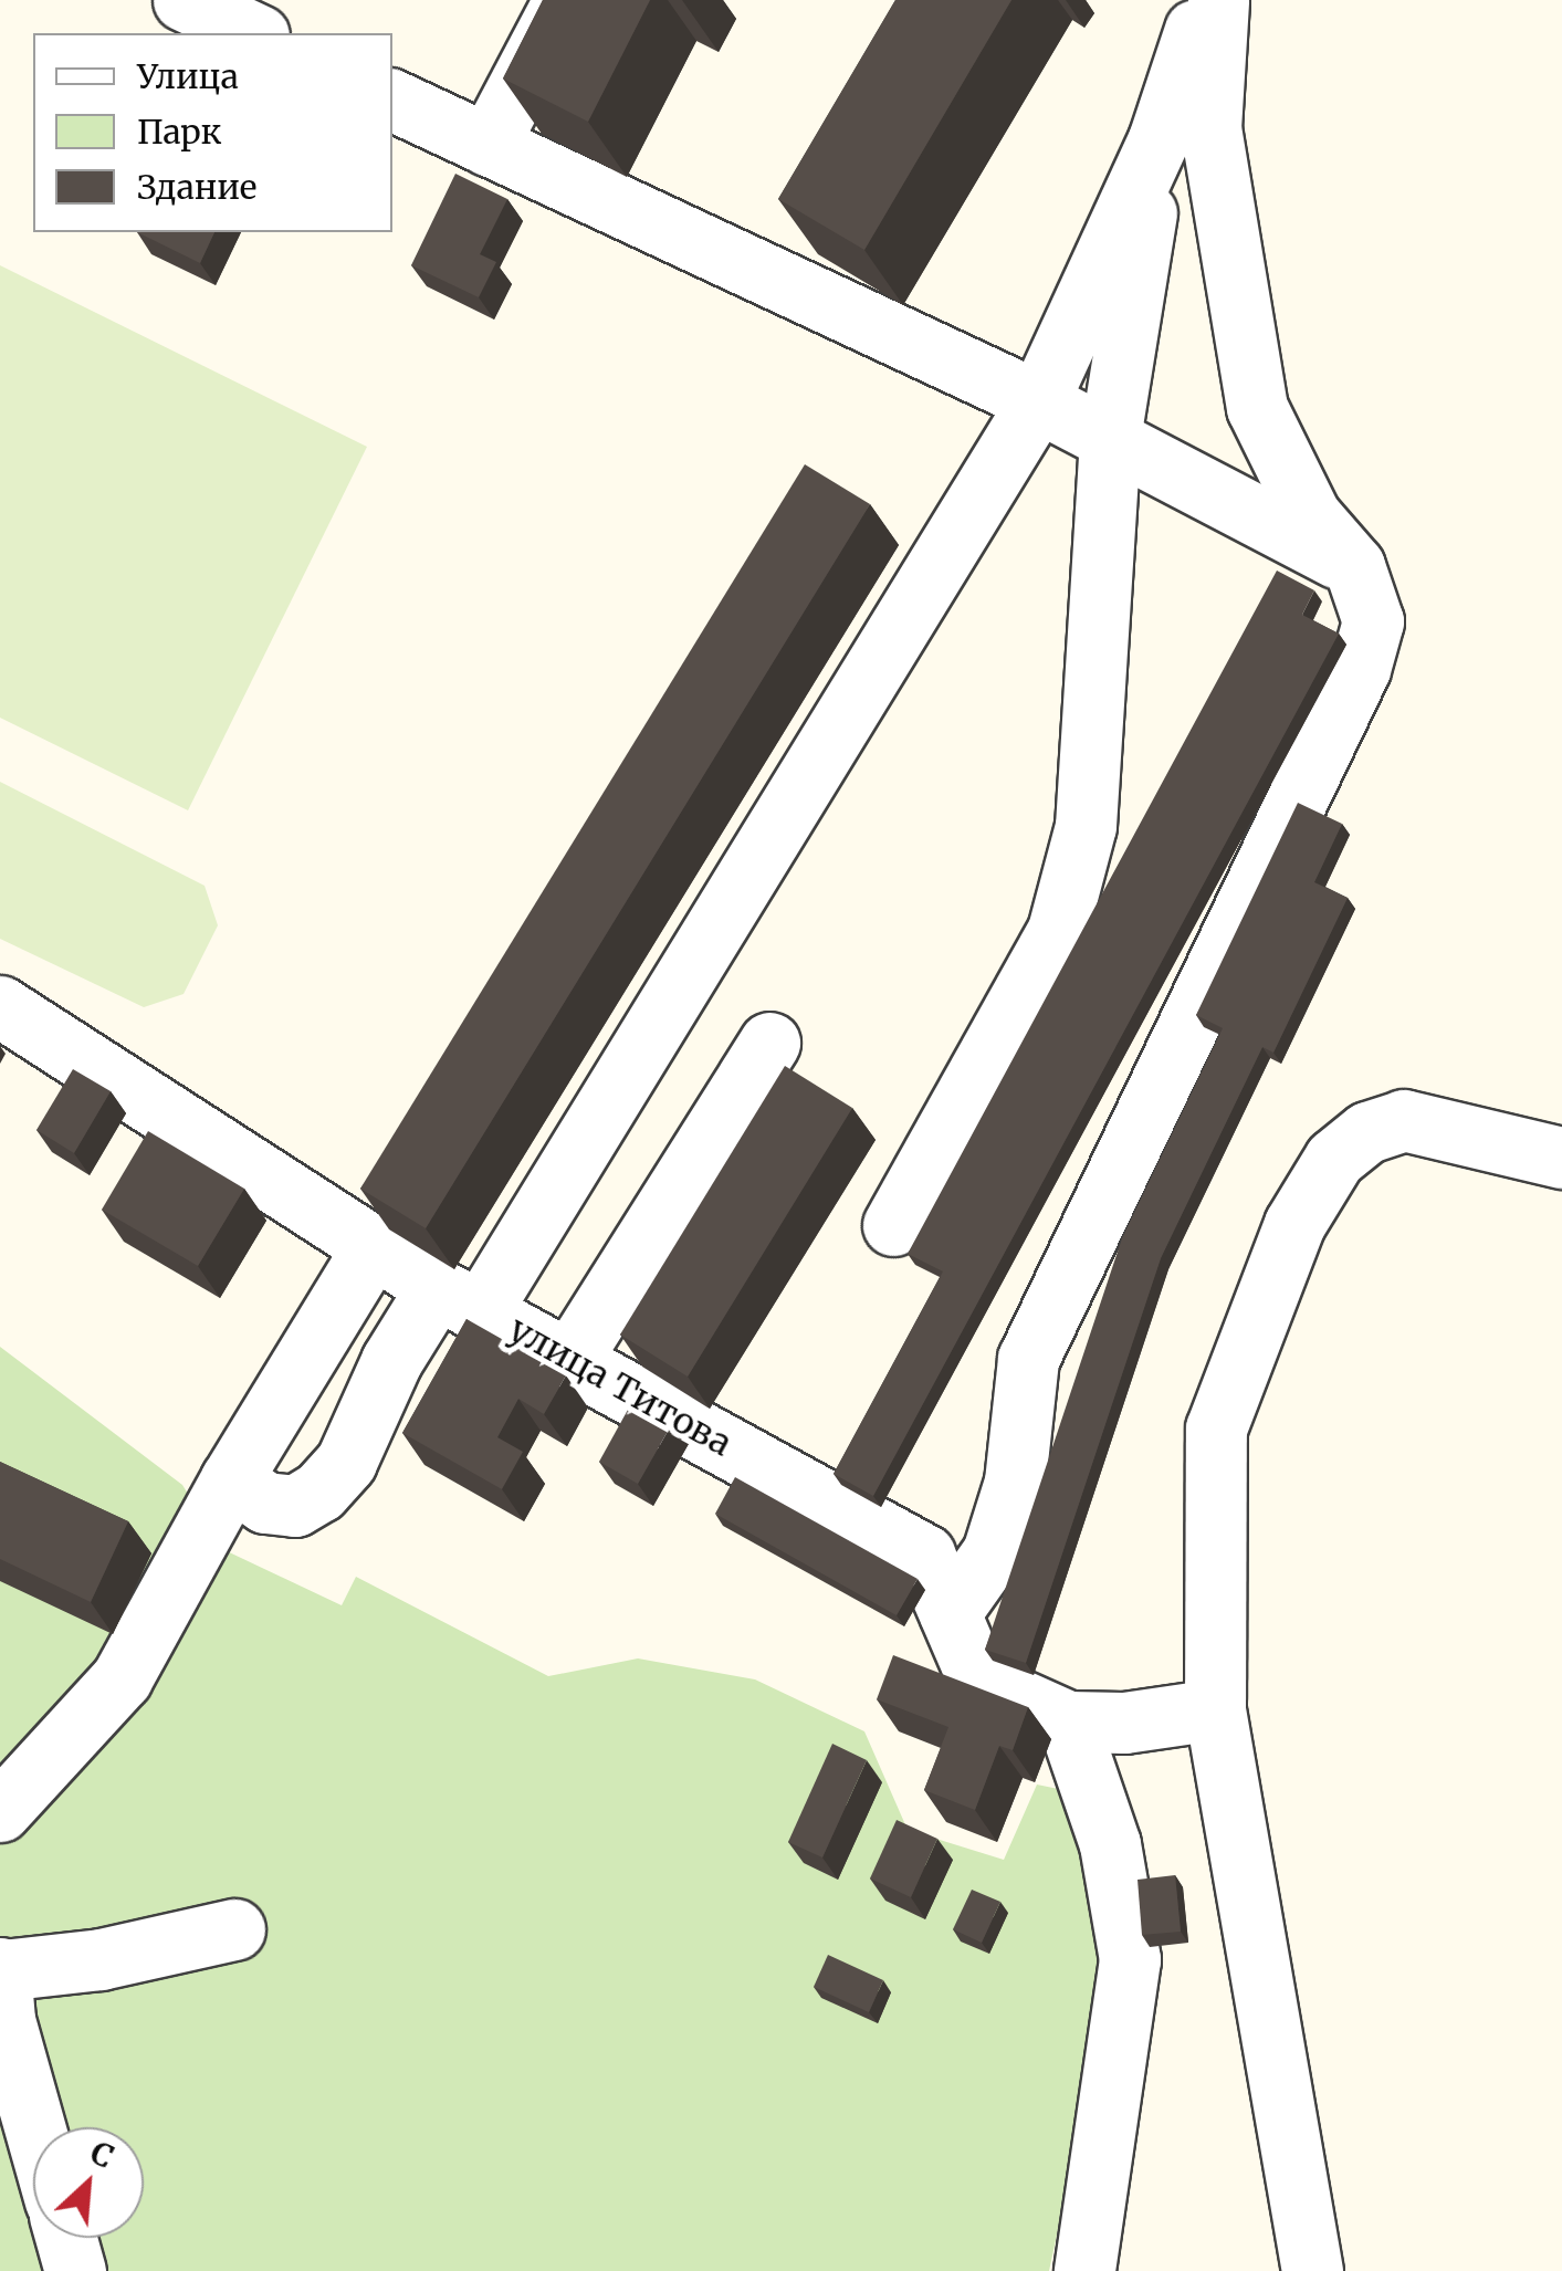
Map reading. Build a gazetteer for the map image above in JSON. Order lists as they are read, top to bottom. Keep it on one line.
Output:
{"streets":{"street":["улица Титова"]},"legend":["Улица","Парк","Здание"],"north":"top right"}
